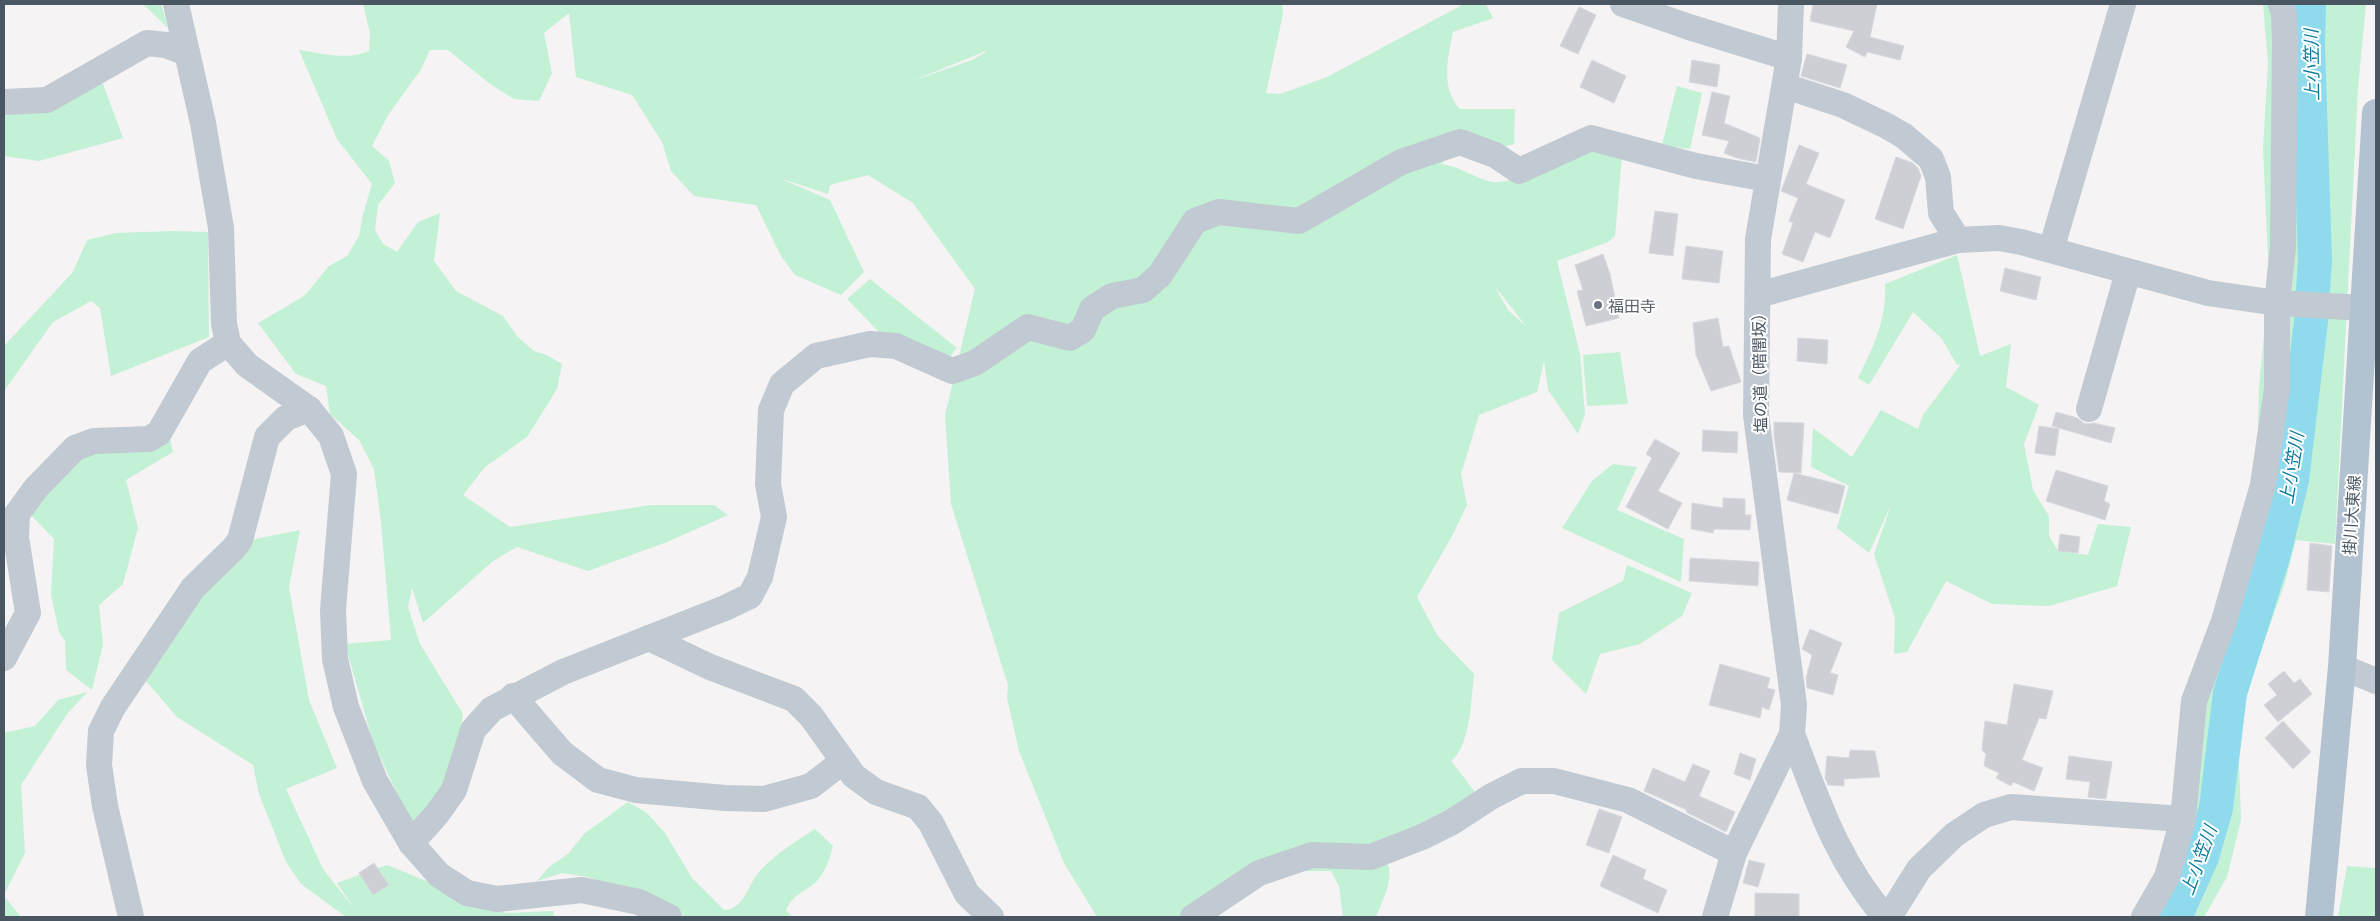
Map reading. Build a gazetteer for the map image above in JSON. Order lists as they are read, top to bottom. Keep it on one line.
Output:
{"streets":{"main road":["掛川大東線"],"street":["塩の道（暗闇坂）"]},"water":["上小笠川"],"places":["福田寺"]}
